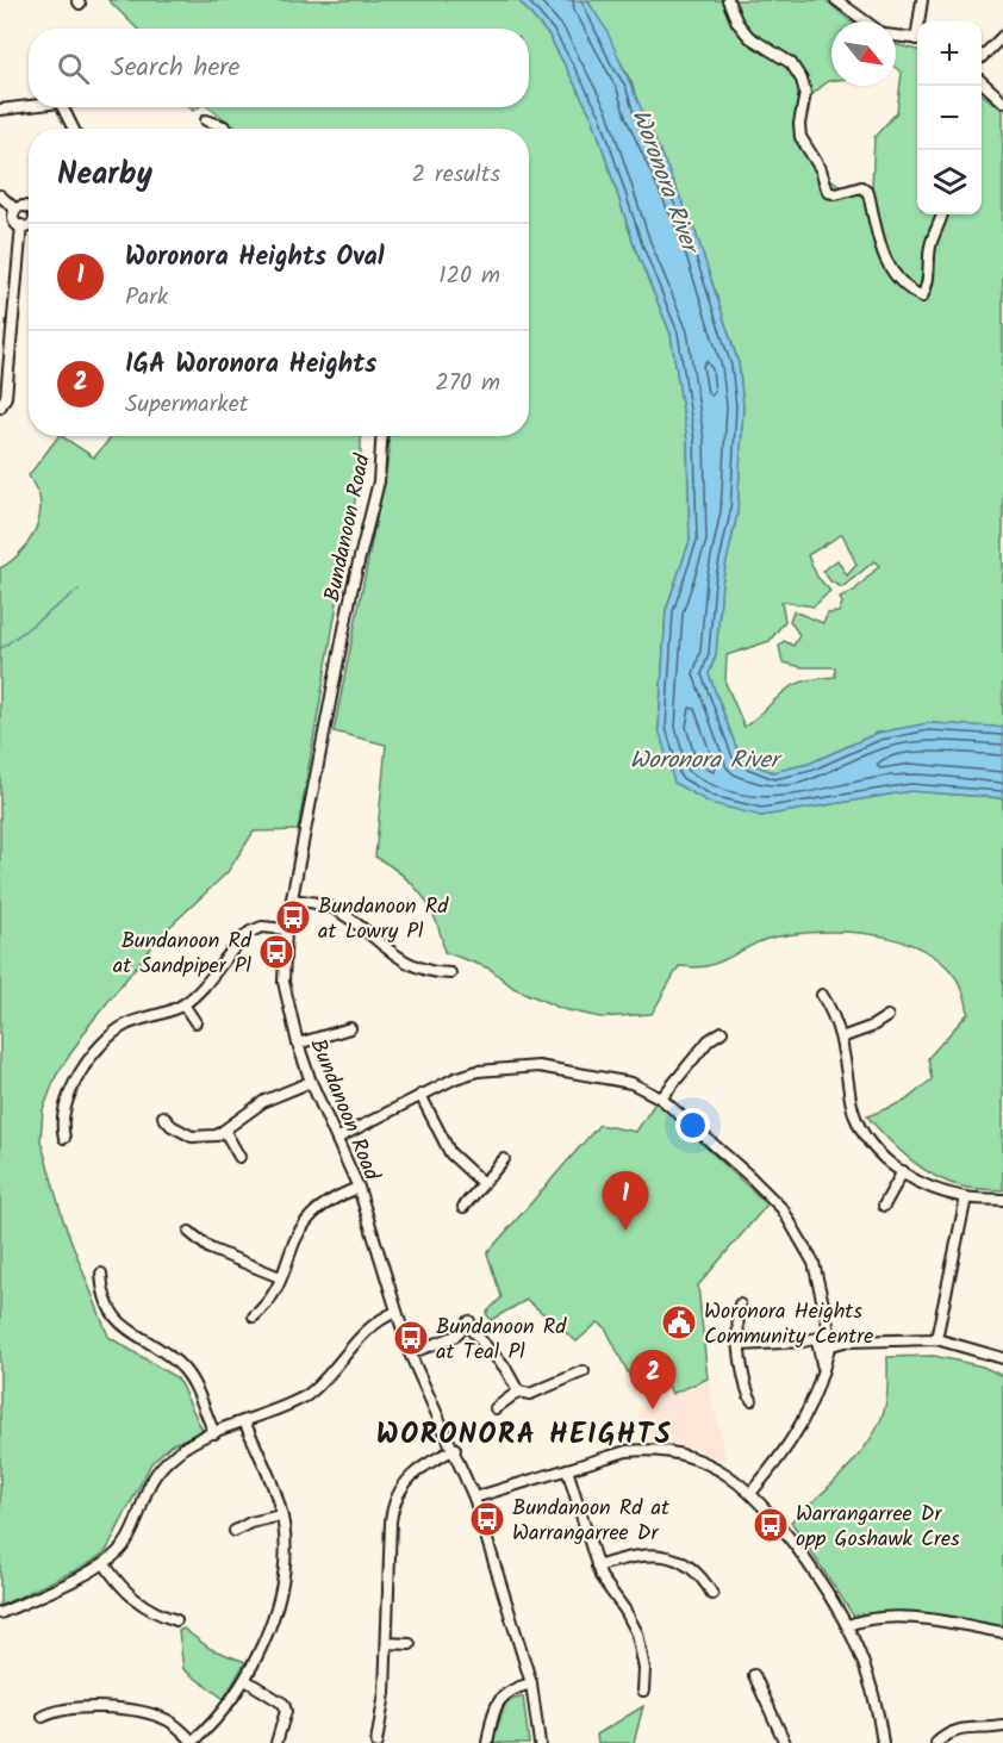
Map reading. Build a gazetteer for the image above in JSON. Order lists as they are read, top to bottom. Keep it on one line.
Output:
{"streets":{"street":["Bundanoon Road"]},"districts":["WORONORA HEIGHTS"],"water":["Woronora River"],"places":{"bus stop":["Bundanoon Rd at Lowry Pl","Bundanoon Rd at Sandpiper Pl","Bundanoon Rd at Teal Pl","Bundanoon Rd at Warrangarree Dr","Warrangarree Dr opp Goshawk Cres"],"public building":["Woronora Heights Community Centre"]},"north":"bottom right","page":{"map_buttons":["+","−"],"search":"Search here","heading":["Nearby","2 results"],"list":[{"mark":"1","name":"Woronora Heights Oval","note":"Park","value":"120 m"},{"mark":"2","name":"IGA Woronora Heights","note":"Supermarket","value":"270 m"}],"pins":["1","2"]}}
